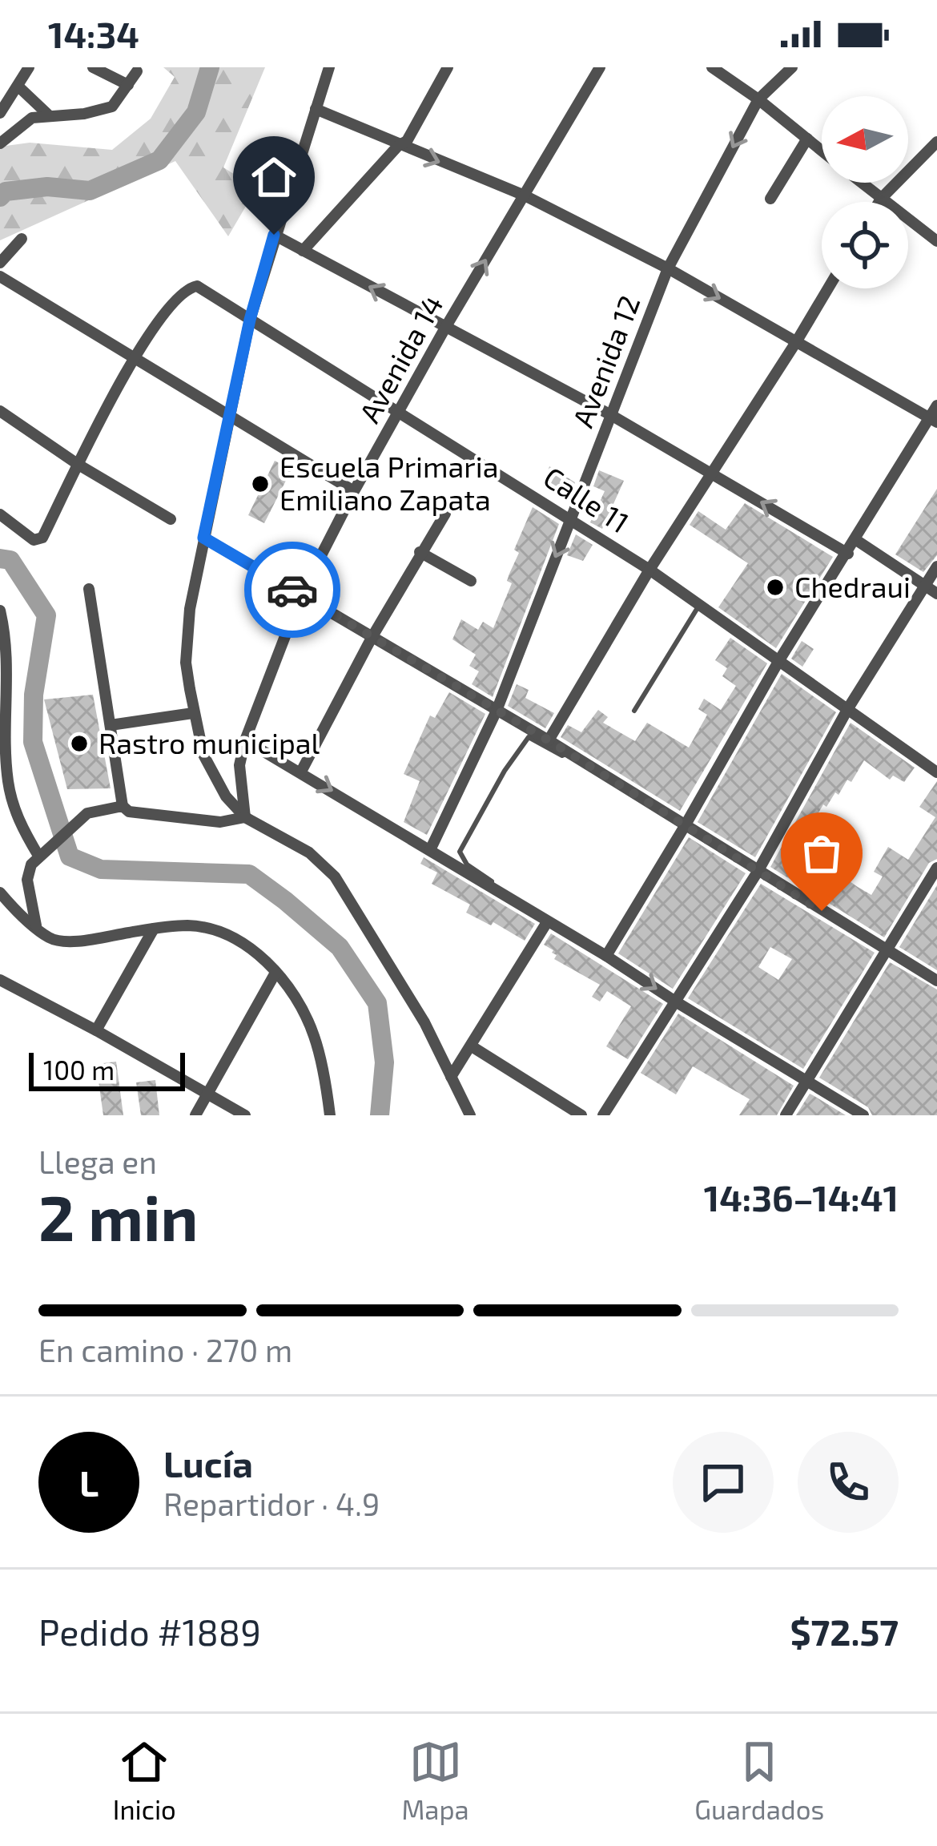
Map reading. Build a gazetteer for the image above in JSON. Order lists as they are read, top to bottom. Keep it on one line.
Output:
{"streets":{"street":["Avenida 14","Avenida 12","Calle 11"]},"crossings":[["Avenida 14","Calle 11"],["Avenida 12","Calle 11"]],"places":["Escuela Primaria Emiliano Zapata","Chedraui","Rastro municipal"],"scale_bar":"100 m","north":"left","page":{"status":"14:34","scale":"100 m","heading":["2 min","Llega en","14:36–14:41"],"panel":["Lucía","Repartidor · 4.9","Pedido #1889","$72.57"],"bar":"En camino · 270 m","round":"L","tabs":["Inicio","Mapa","Guardados"]}}
